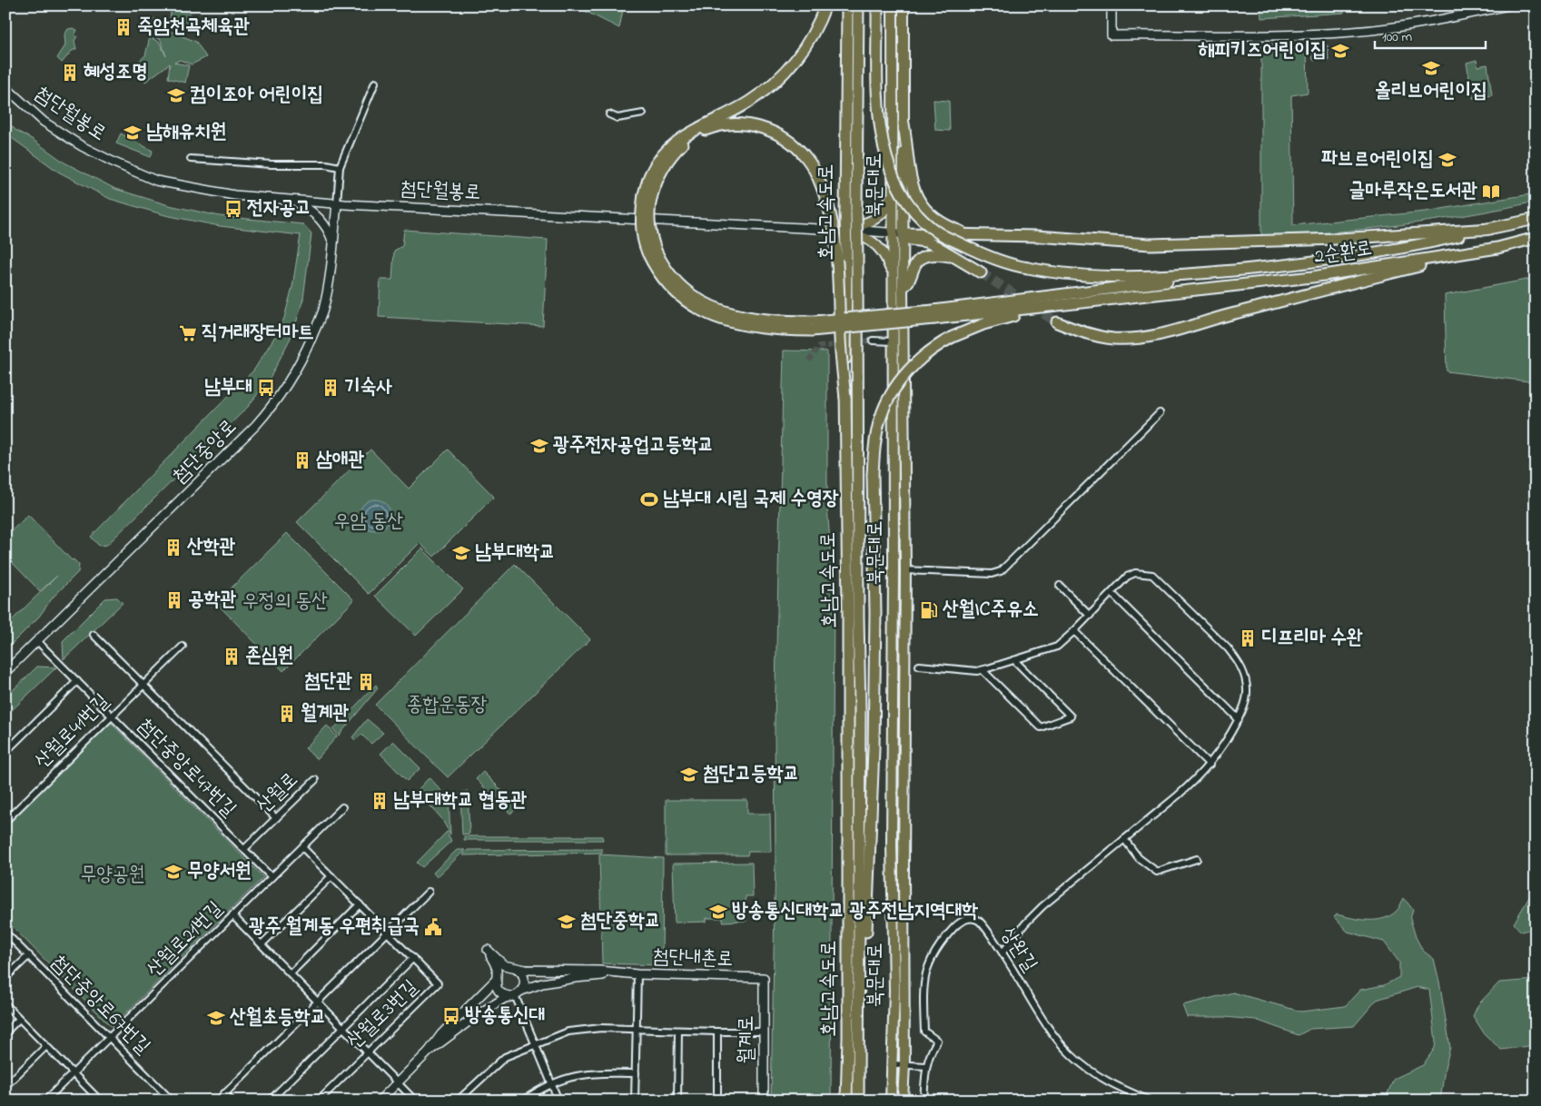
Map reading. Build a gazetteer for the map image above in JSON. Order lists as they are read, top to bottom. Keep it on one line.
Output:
{"streets":{"highway":["호남고속도로","2순환로"],"main road":["북문대로"],"street":["첨단월봉로","첨단중앙로","산월로41번길","첨단중앙로47번길","산월로","산월로21번길","상완길","첨단내촌로","첨단중앙로67번길","산월로3번길","월계로"]},"crossings":[["첨단월봉로","북문대로"],["첨단월봉로","첨단중앙로"],["첨단중앙로","첨단중앙로47번길"],["산월로41번길","첨단중앙로47번길"],["첨단중앙로47번길","산월로"],["첨단중앙로47번길","산월로21번길"],["산월로21번길","첨단중앙로67번길"],["산월로21번길","산월로3번길"],["첨단내촌로","월계로"]],"parks":["우암 동산","우정의 동산","종합운동장","무양공원"],"places":{"building":["죽암천곡체육관","혜성조명","기숙사","삼애관","산학관","공학관","디프리마 수완","존심원","첨단관","월계관","남부대학교 협동관"],"school or university":["해피키즈어린이집","올리브어린이집","컴이조아 어린이집","남해유치원","파브르어린이집","광주전자공업고등학교","남부대학교","첨단고등학교","무양서원","방송통신대학교 광주전남지역대학","첨단중학교","산월초등학교"],"library":["글마루작은도서관"],"bus stop":["전자공고","남부대","방송통신대"],"supermarket":["직거래장터마트"],"sports":["남부대 시립 국제 수영장"],"fuel station":["산월IC주유소"],"public building":["광주 월계동 우편취급국"]},"scale_bar":"100 m"}
